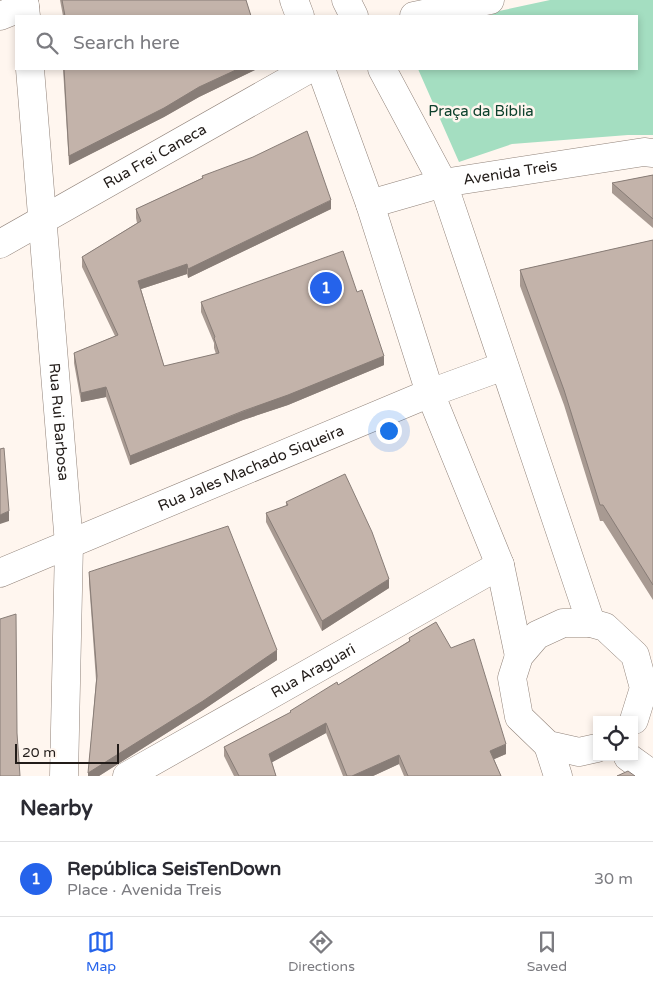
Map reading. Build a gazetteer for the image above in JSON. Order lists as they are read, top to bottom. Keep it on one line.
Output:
{"streets":{"street":["Rua Frei Caneca","Avenida Treis","Rua Rui Barbosa","Rua Jales Machado Siqueira","Rua Araguari"]},"crossings":[["Rua Frei Caneca","Rua Rui Barbosa"],["Rua Rui Barbosa","Rua Jales Machado Siqueira"]],"parks":["Praça da Bíblia"],"scale_bar":"20 m","page":{"search":"Search here","pins":"1","scale":"20 m","heading":"Nearby","list":[{"mark":"1","name":"República SeisTenDown","note":"Place · Avenida Treis","value":"30 m"}],"nav":["Map","Directions","Saved"]}}
